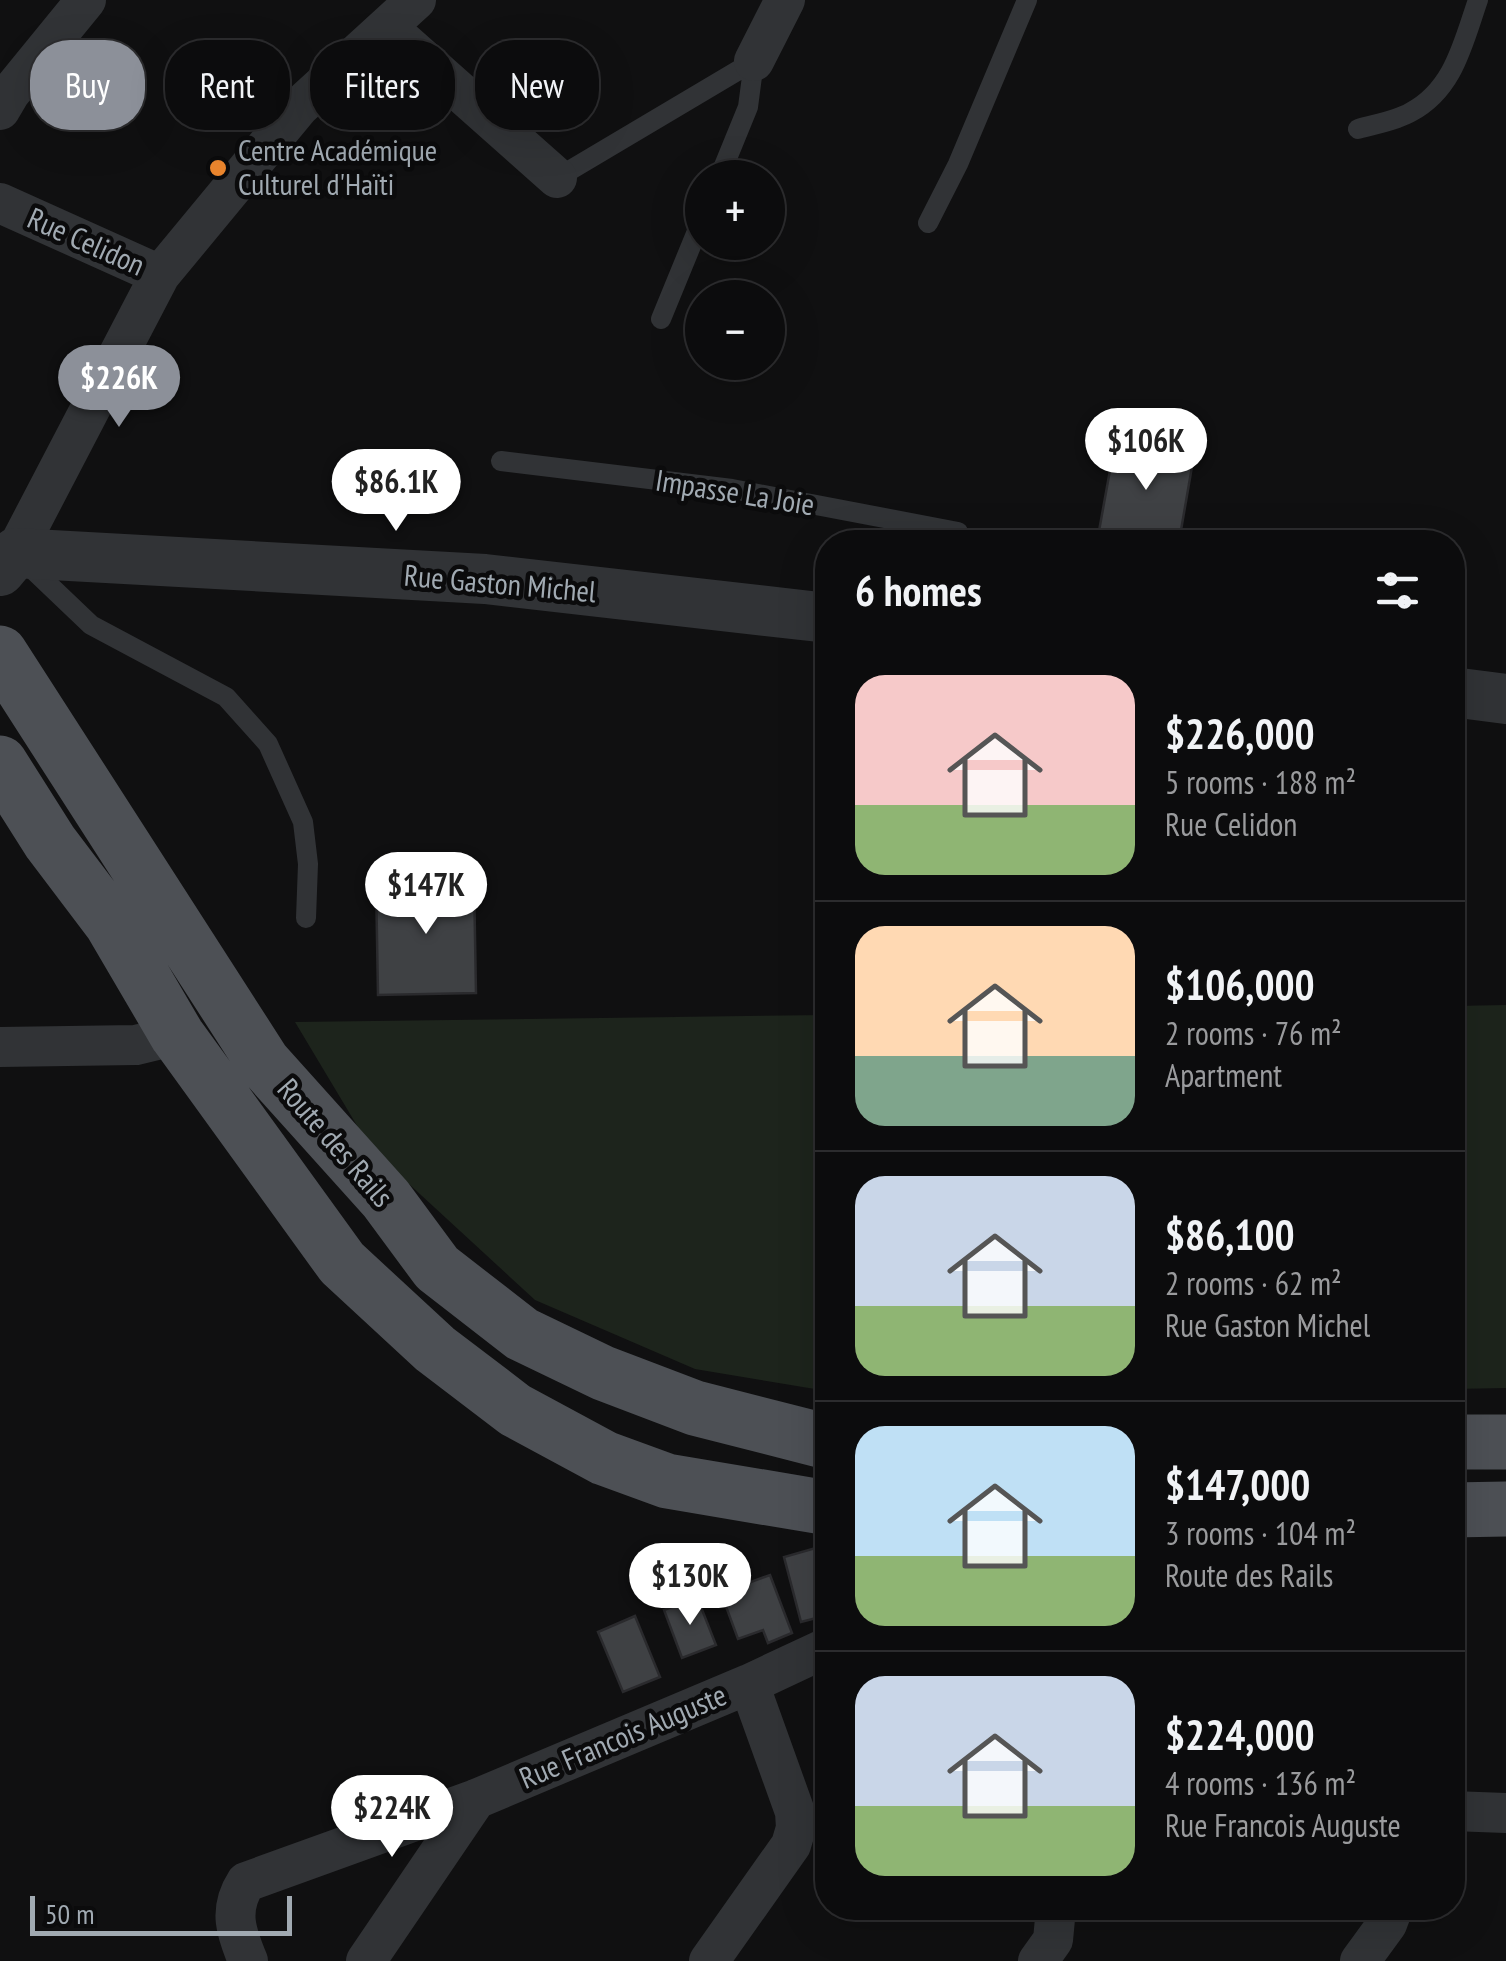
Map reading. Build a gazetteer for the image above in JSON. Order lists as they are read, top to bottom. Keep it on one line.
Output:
{"streets":{"main road":["Route des Rails"],"street":["Rue Celidon","Rue Gaston Michel","Rue Francois Auguste"],"lane":["Impasse La Joie"]},"crossings":[["Rue Celidon","Rue Gaston Michel"]],"places":["Centre Académique Culturel d'Haïti"],"scale_bar":"50 m","page":{"chip":["Buy","Rent","Filters","New"],"map_buttons":["+","−"],"price":["$226K","$106K","$86.1K","$147K","$130K","$224K"],"heading":"6 homes","list":[{"name":"$226,000","note":"5 rooms · 188 m² · Rue Celidon"},{"name":"$106,000","note":"2 rooms · 76 m² · Apartment"},{"name":"$86,100","note":"2 rooms · 62 m² · Rue Gaston Michel"},{"name":"$147,000","note":"3 rooms · 104 m² · Route des Rails"},{"name":"$224,000","note":"4 rooms · 136 m² · Rue Francois Auguste"}],"scale":"50 m"}}
